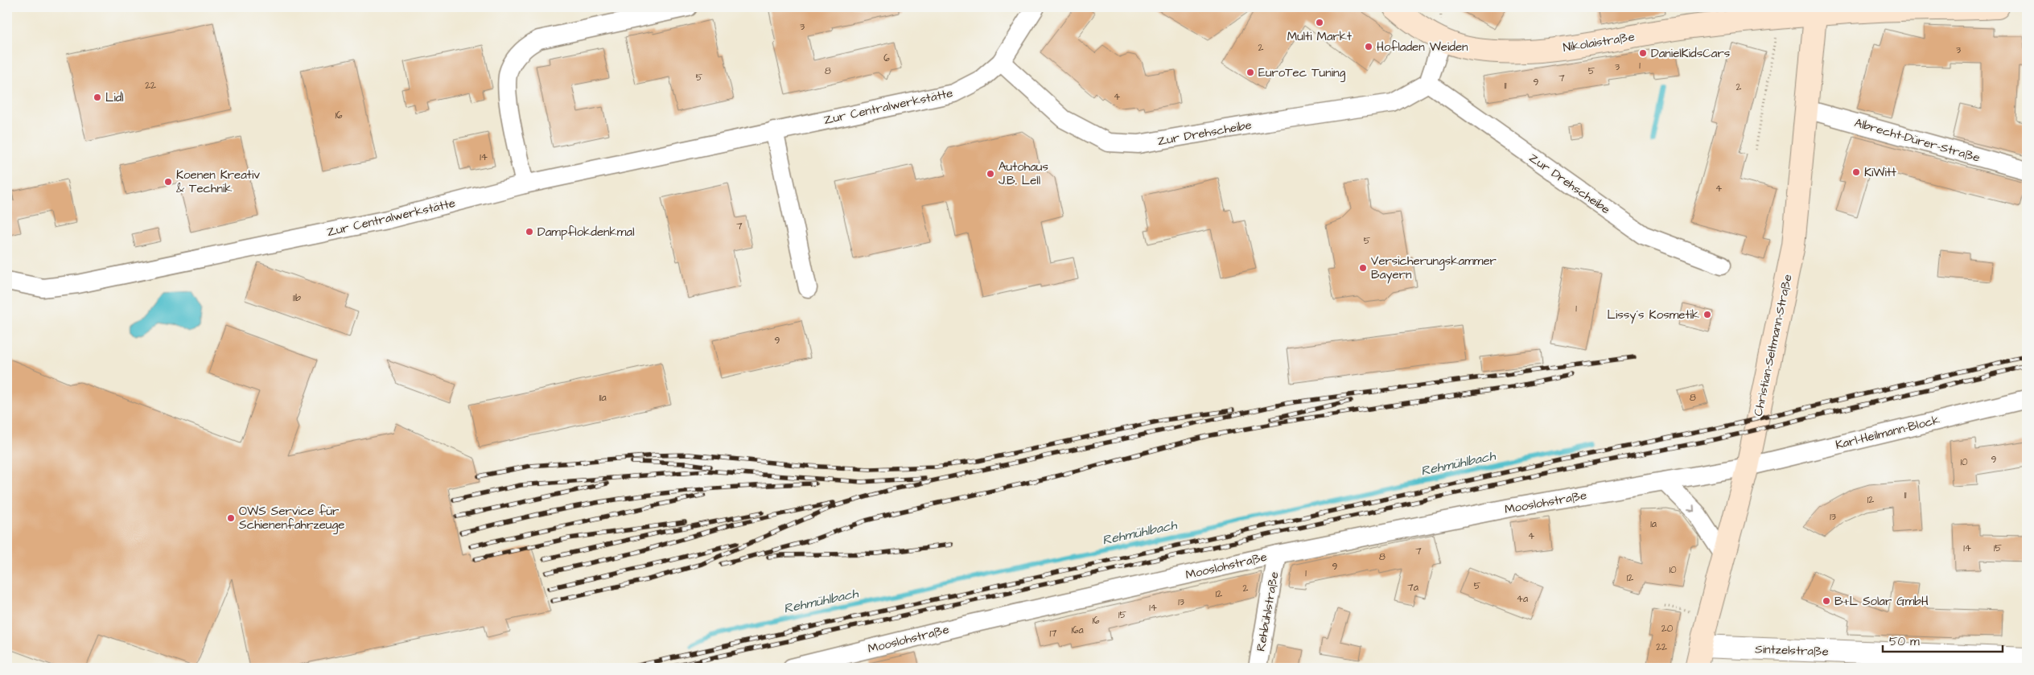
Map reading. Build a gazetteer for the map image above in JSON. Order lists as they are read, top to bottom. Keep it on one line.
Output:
{"streets":{"main road":["Nikolaistraße","Christian-Seltmann-Straße"],"street":["Zur Centralwerkstätte","Zur Drehscheibe","Albrecht-Dürer-Straße","Karl-Heilmann-Block","Mooslohstraße","Rehbühlstraße","Sintzelstraße"]},"crossings":[["Nikolaistraße","Christian-Seltmann-Straße"],["Zur Centralwerkstätte","Zur Drehscheibe"],["Albrecht-Dürer-Straße","Christian-Seltmann-Straße"],["Christian-Seltmann-Straße","Karl-Heilmann-Block"],["Christian-Seltmann-Straße","Mooslohstraße"],["Christian-Seltmann-Straße","Sintzelstraße"],["Karl-Heilmann-Block","Mooslohstraße"],["Mooslohstraße","Rehbühlstraße"]],"water":["Rehmühlbach"],"places":["Multi Markt","Hofladen Weiden","DanielKidsCars","EuroTec Tuning","Lidl","KiWitt","Autohaus J.B. Lell","Koenen Kreativ & Technik","Dampflokdenkmal","Versicherungskammer Bayern","Lissy´s Kosmetik","OWS Service für Schienenfahrzeuge","B+L Solar GmbH"],"house_numbers":["3","2","3","6","1","3","8","5","5","7","9","22","11","2","4","16","14","4","7","5","11b","1","9","11a","8","9","10","11","12","13","1a","4","14","15","7","8","9","10","1","12","5","7a","2","12","4a","13","14","15","16","20","16a","17","22"],"scale_bar":"50 m"}
